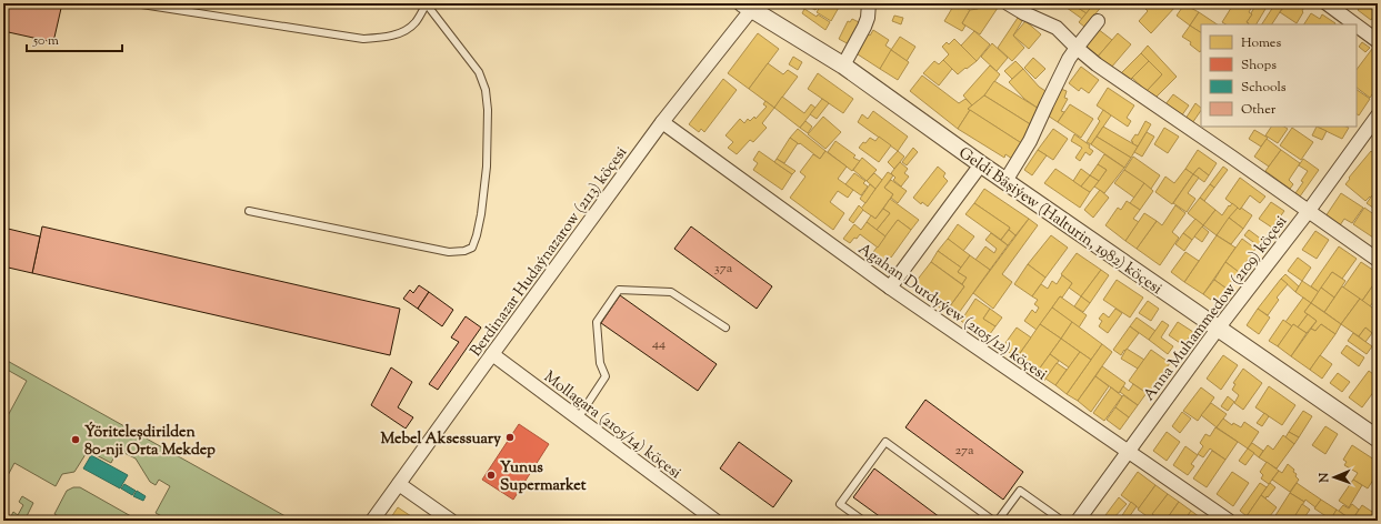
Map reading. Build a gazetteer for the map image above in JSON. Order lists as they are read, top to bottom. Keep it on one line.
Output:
{"streets":{"street":["Geldi Bäşiýew (Halturin, 1982) köçesi","Berdinazar Hudaýnazarow (2113) köçesi","Anna Muhammedow (2109) köçesi","Agahan Durdyýew (2105/12) köçesi","Mollagara (2105/14) köçesi"]},"crossings":[["Geldi Bäşiýew (Halturin, 1982) köçesi","Berdinazar Hudaýnazarow (2113) köçesi"],["Geldi Bäşiýew (Halturin, 1982) köçesi","Anna Muhammedow (2109) köçesi"],["Berdinazar Hudaýnazarow (2113) köçesi","Agahan Durdyýew (2105/12) köçesi"],["Berdinazar Hudaýnazarow (2113) köçesi","Mollagara (2105/14) köçesi"],["Anna Muhammedow (2109) köçesi","Agahan Durdyýew (2105/12) köçesi"]],"places":["Mebel Aksessuary","Ýöriteleşdirilden 80-nji Orta Mekdep","Yunus Supermarket"],"house_numbers":["37a","44","27a"],"legend":["Homes","Shops","Schools","Other"],"scale_bar":"50 m","north":"left"}
